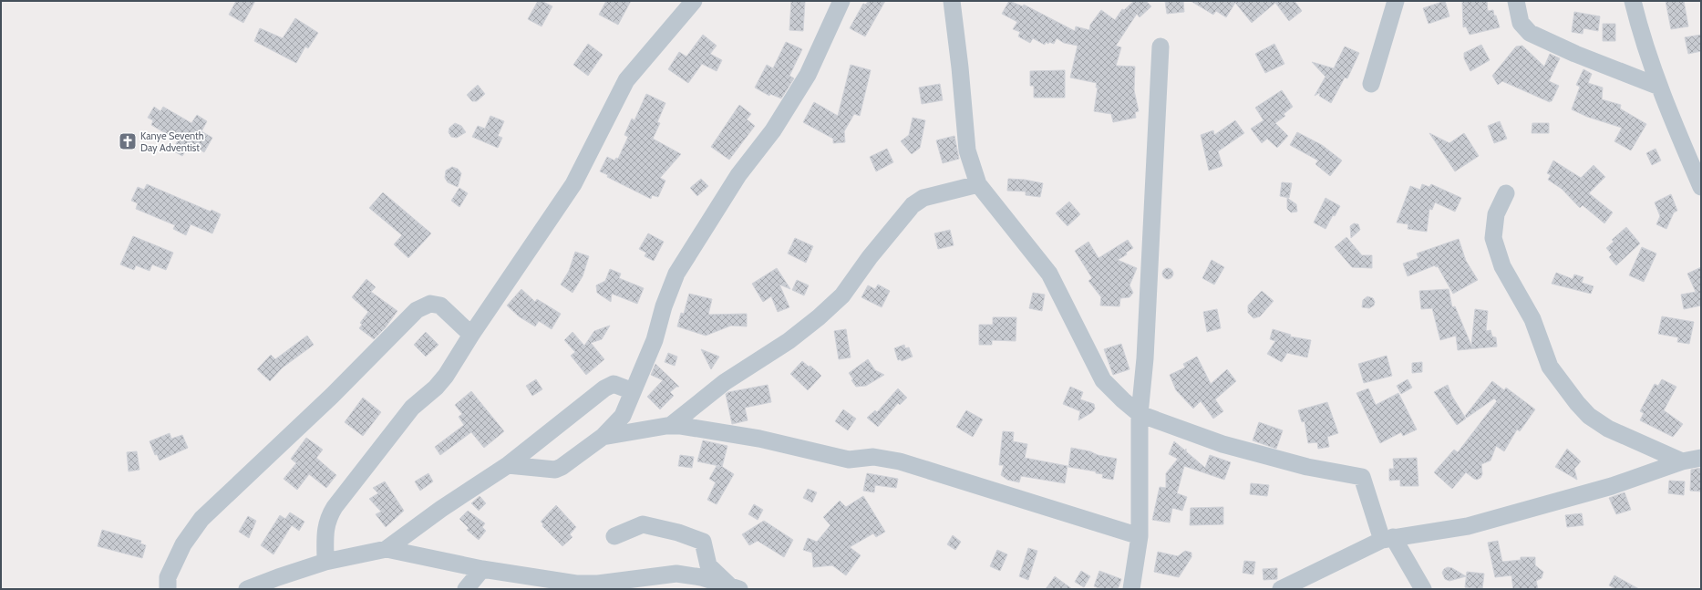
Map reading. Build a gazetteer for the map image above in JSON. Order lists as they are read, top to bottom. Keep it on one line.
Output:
{"places":{"church":["Kanye Seventh Day Adventist"]}}
